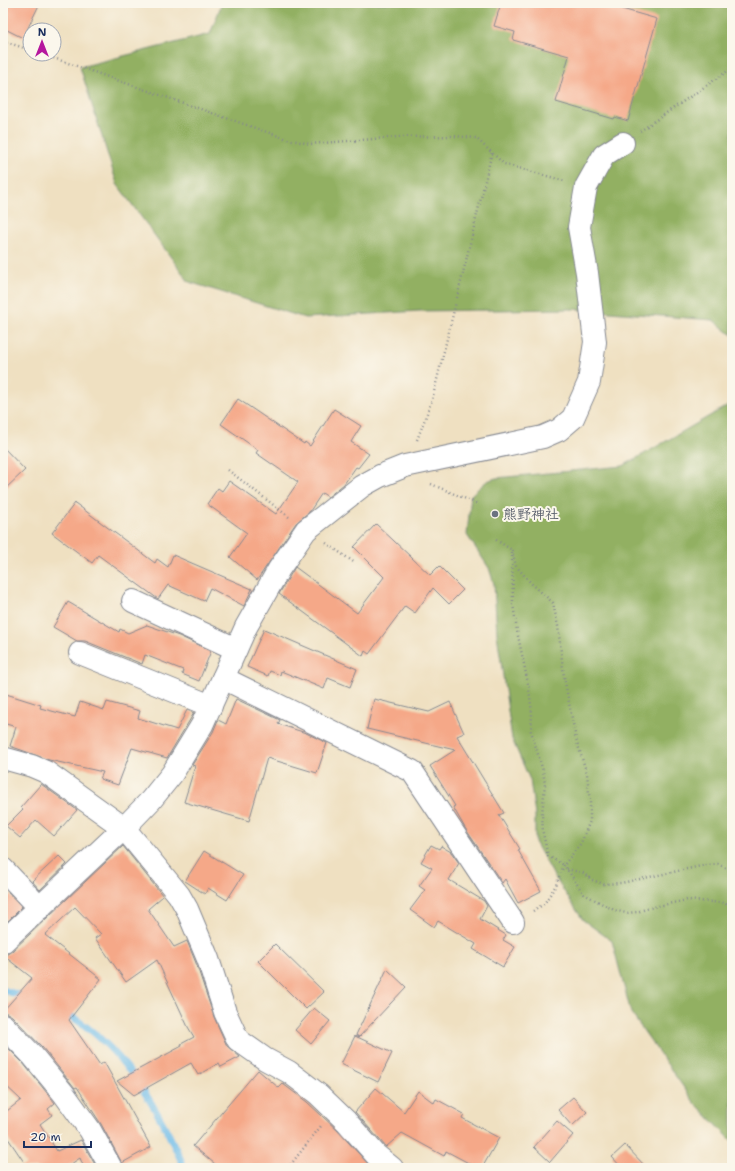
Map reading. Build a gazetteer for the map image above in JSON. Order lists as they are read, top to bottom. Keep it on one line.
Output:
{"places":["熊野神社"],"scale_bar":"20 m","north":"top"}
